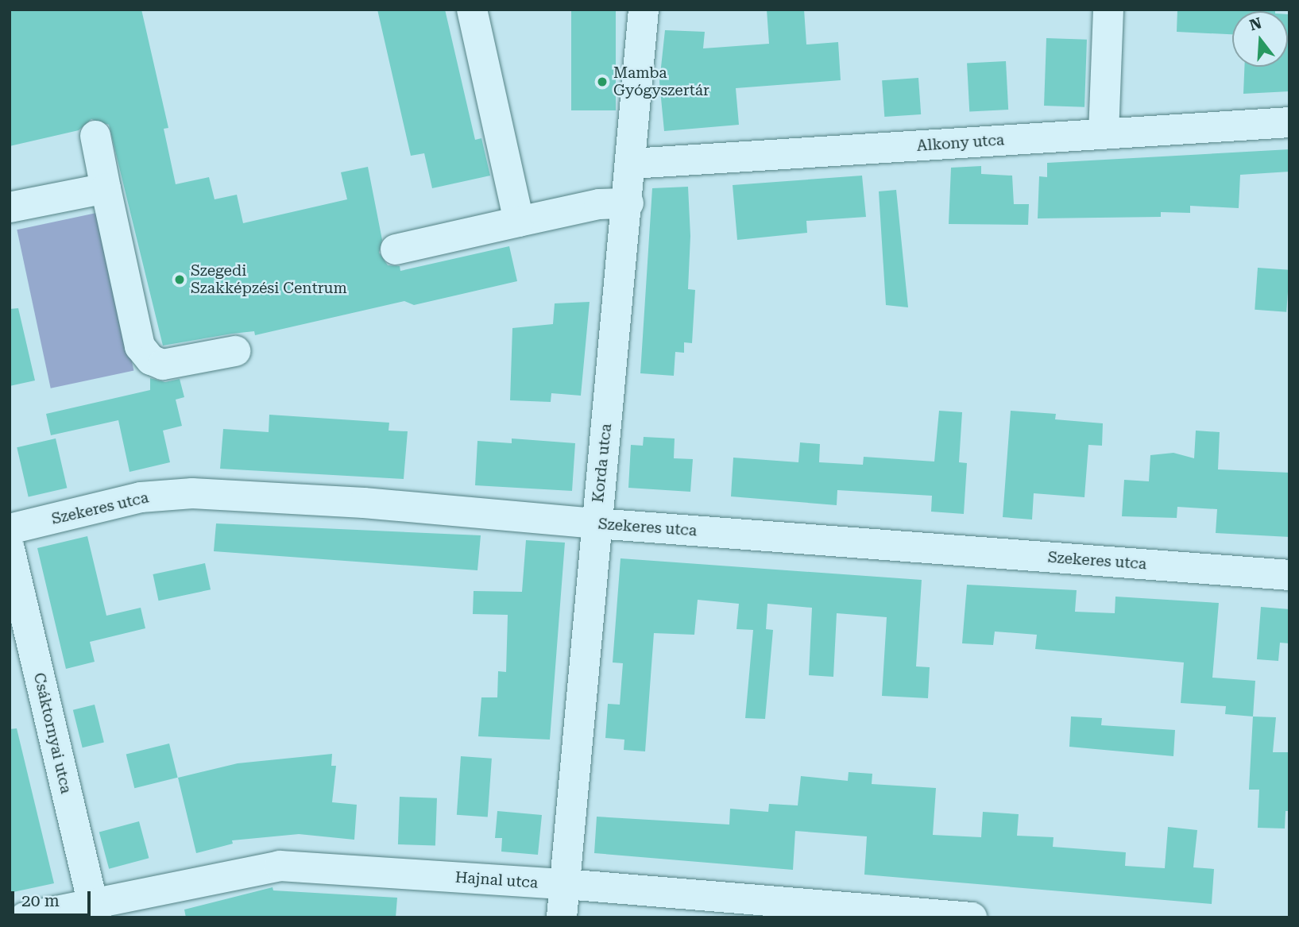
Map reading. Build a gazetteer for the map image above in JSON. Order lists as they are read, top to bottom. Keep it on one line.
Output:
{"streets":{"street":["Alkony utca","Korda utca","Szekeres utca","Csáktornyai utca","Hajnal utca"]},"crossings":[["Alkony utca","Korda utca"],["Korda utca","Szekeres utca"],["Korda utca","Hajnal utca"],["Csáktornyai utca","Hajnal utca"]],"places":["Mamba Gyógyszertár","Szegedi Szakképzési Centrum"],"scale_bar":"20 m","north":"top"}
